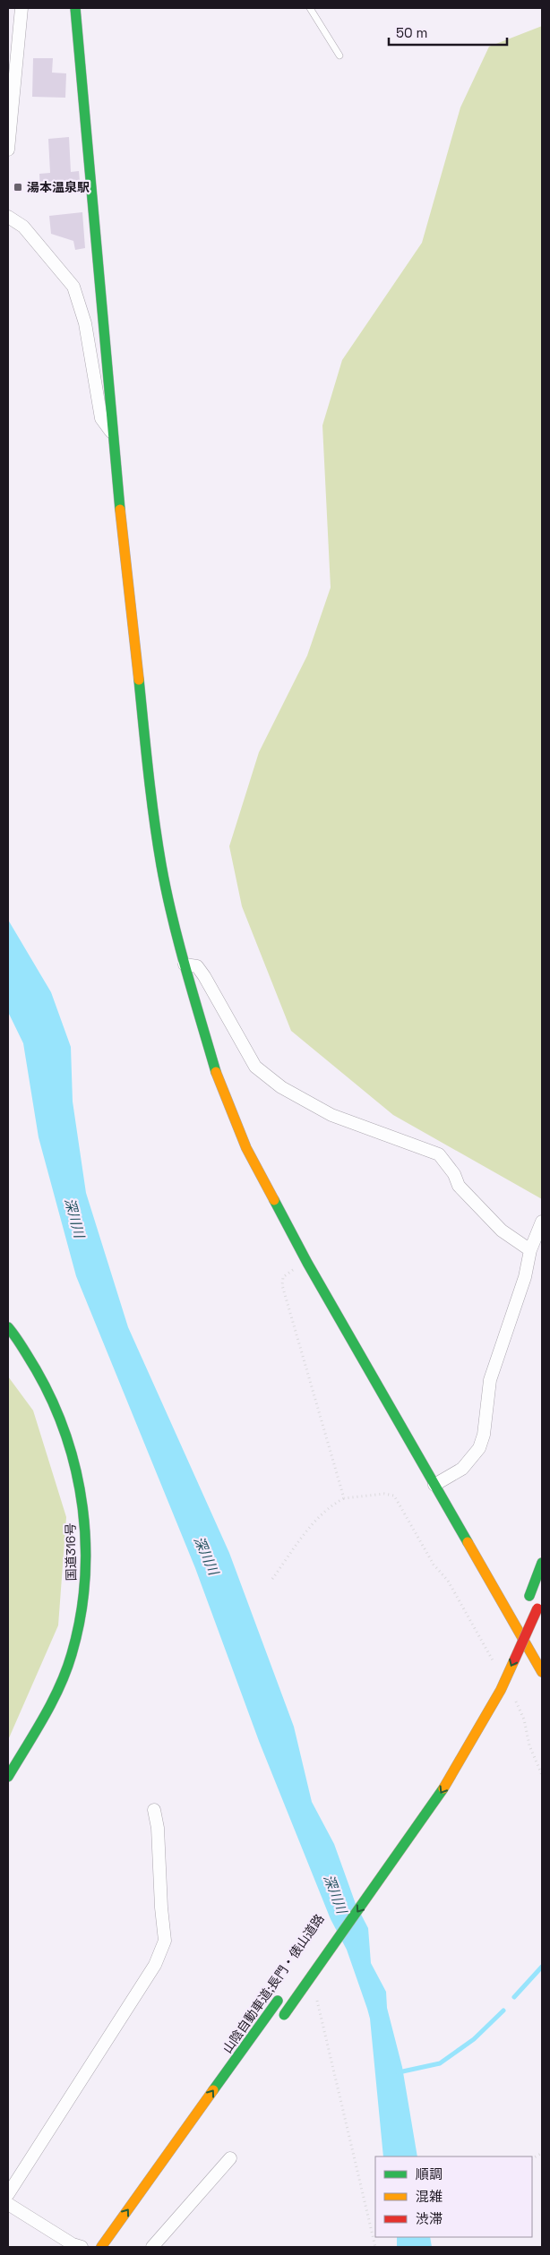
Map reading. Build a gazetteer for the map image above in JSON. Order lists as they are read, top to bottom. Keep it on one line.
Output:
{"streets":{"main road":["国道316号","山陰自動車道;長門・俵山道路"]},"one_way":["山陰自動車道;長門・俵山道路"],"water":["深川川"],"places":{"transit":["湯本温泉駅"]},"legend":["順調","混雑","渋滞"],"scale_bar":"50 m"}
